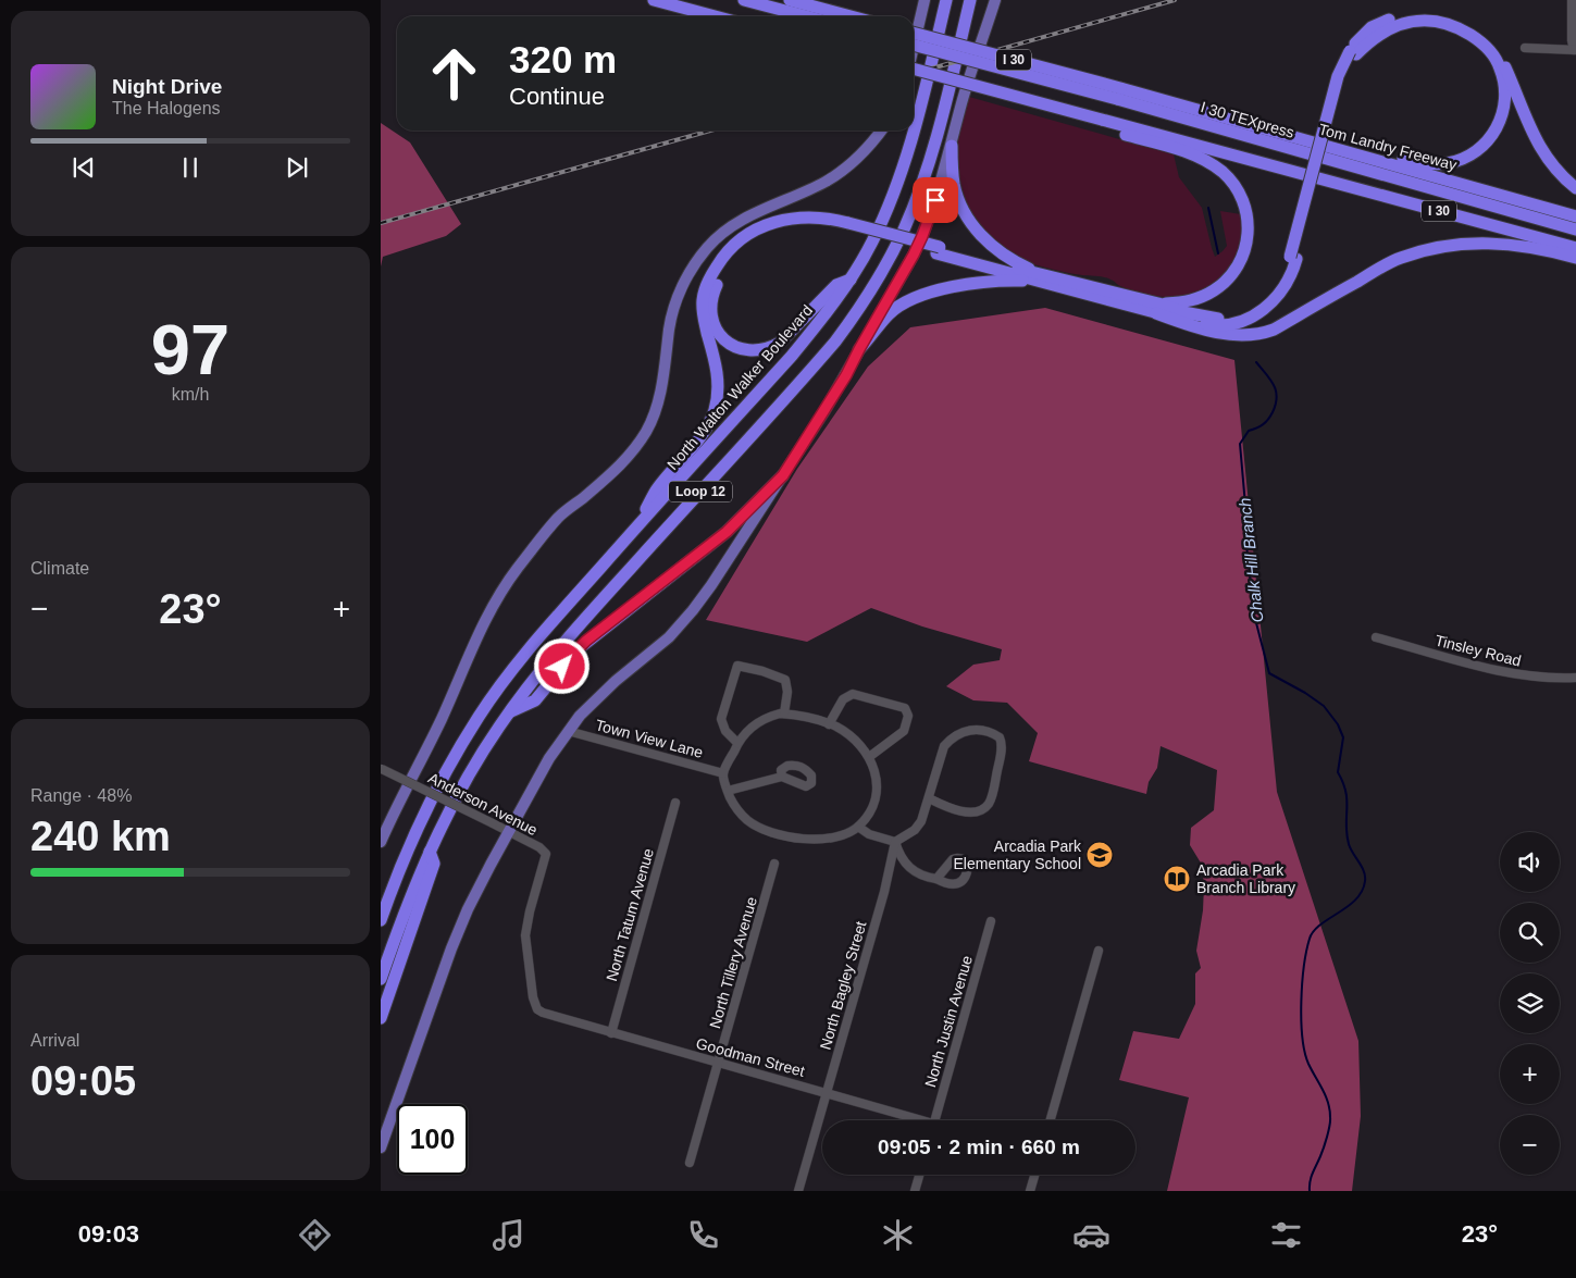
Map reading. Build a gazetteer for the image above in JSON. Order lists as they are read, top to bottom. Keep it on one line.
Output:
{"streets":{"highway":["I 30","I 30 TEXpress","Tom Landry Freeway","North Walton Walker Boulevard","Loop 12"],"street":["Tinsley Road","Town View Lane","Anderson Avenue","North Tatum Avenue","North Tillery Avenue","North Bagley Street","North Justin Avenue","Goodman Street"]},"crossings":[["I 30 TEXpress","Tom Landry Freeway"],["Anderson Avenue","Goodman Street"],["North Tatum Avenue","Goodman Street"],["North Tillery Avenue","Goodman Street"],["North Bagley Street","Goodman Street"]],"water":["Chalk Hill Branch"],"places":{"school or university":["Arcadia Park Elementary School"],"library":["Arcadia Park Branch Library"]},"page":{"turn":["320 m","Continue"],"song":["Night Drive","The Halogens"],"tile":[["97","km/h"],"Climate",["Range · 48%","240 km"],["Arrival","09:05"]],"heat":["−","23°","+"],"map_buttons":["+","−"],"limit":"100","trip":"09:05 · 2 min · 660 m","tabs":["09:03","23°"]}}
